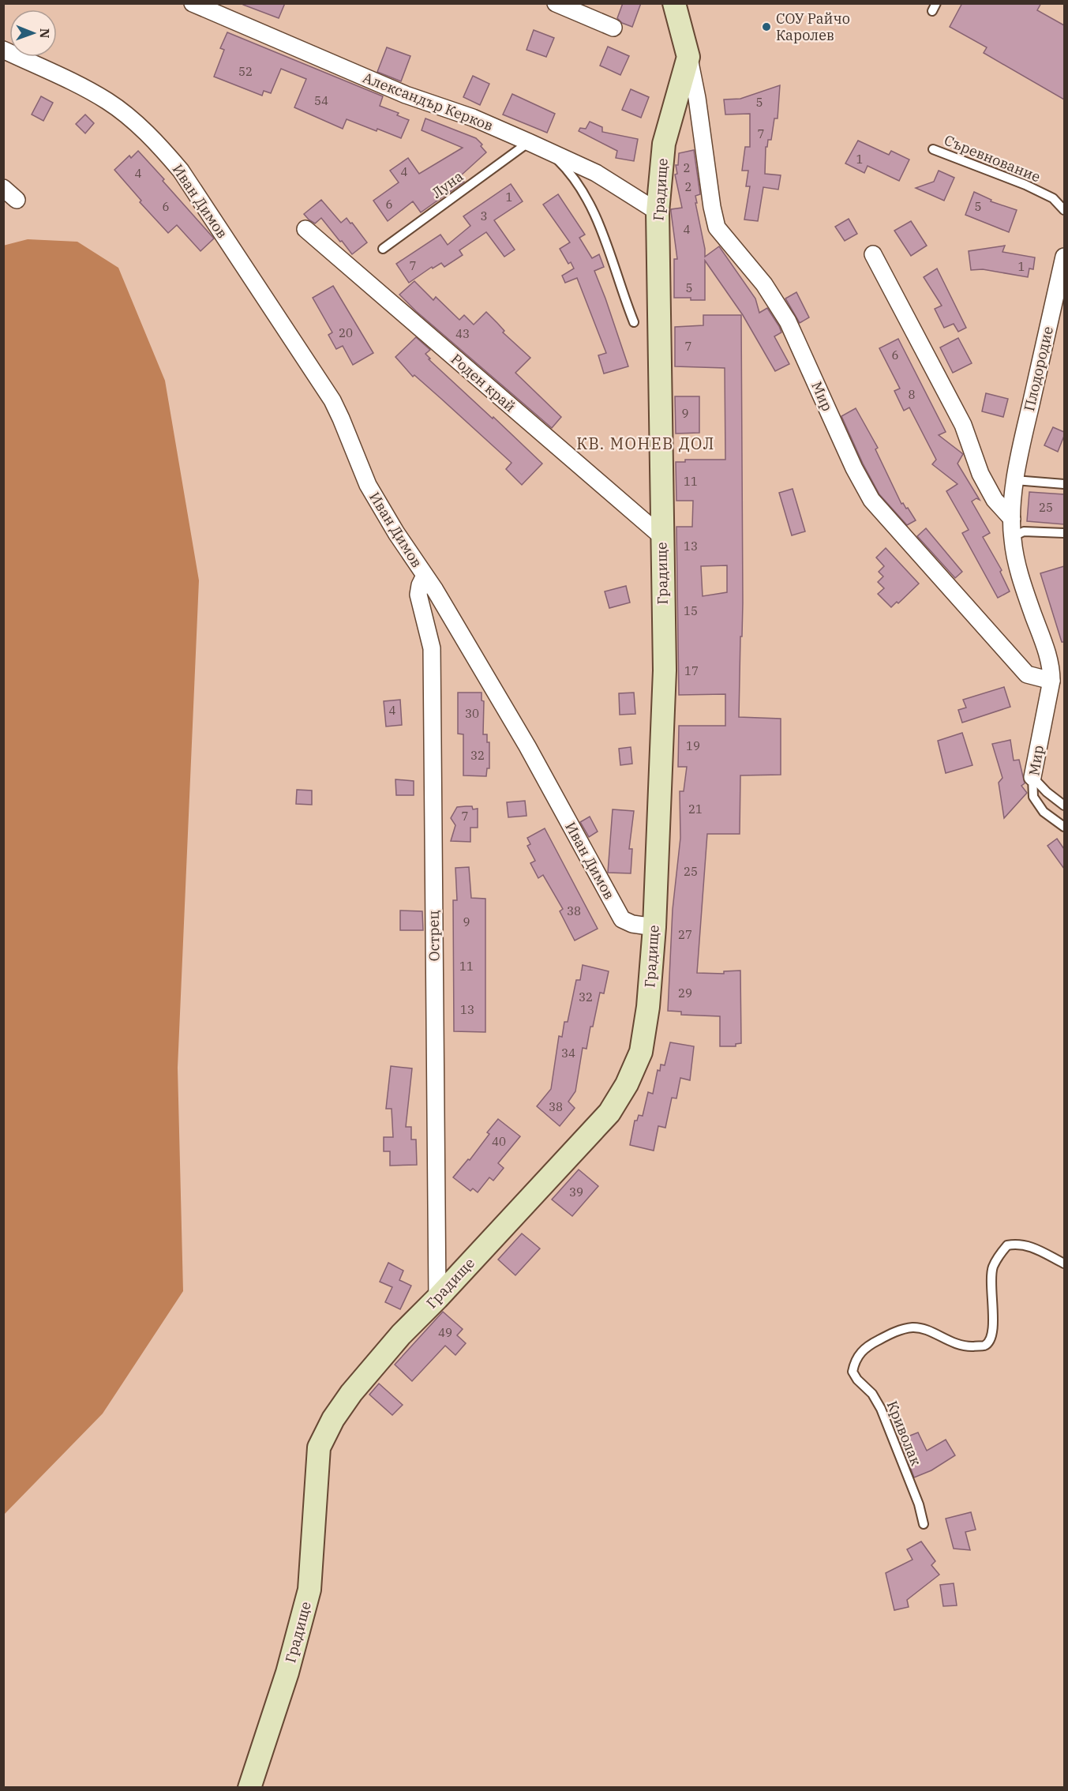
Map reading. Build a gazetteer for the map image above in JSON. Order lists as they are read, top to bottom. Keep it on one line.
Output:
{"streets":{"street":["Александър Керков","Градище","Иван Димов","Плодородие","Роден край","Мир","Острец"],"lane":["Съревнование","Луна","Криволак"]},"crossings":[["Александър Керков","Луна"],["Александър Керков","Градище"],["Градище","Иван Димов"],["Градище","Роден край"],["Градище","Мир"],["Градище","Острец"],["Иван Димов","Острец"],["Плодородие","Мир"]],"districts":["КВ. МОНЕВ ДОЛ"],"places":["СОУ Райчо Каролев"],"house_numbers":["52","54","5","7","1","2","4","4","2","1","6","6","5","3","4","7","1","5","20","43","7","6","8","9","11","25","13","15","17","4","30","19","32","21","7","25","38","9","27","11","29","32","13","34","38","40","39","49"],"north":"right"}
